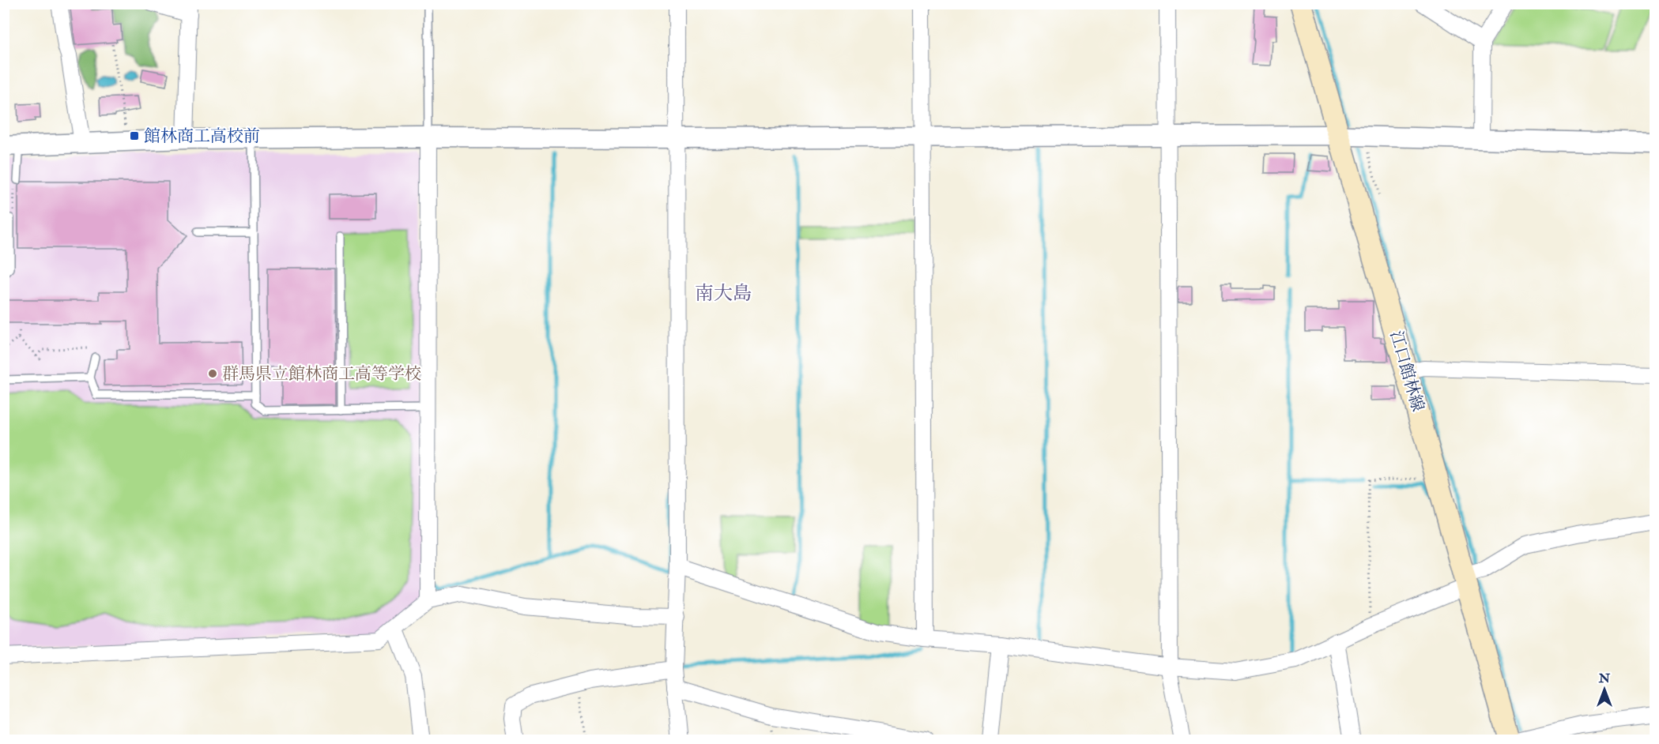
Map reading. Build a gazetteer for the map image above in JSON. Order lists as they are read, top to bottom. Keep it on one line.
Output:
{"streets":{"main road":["江口館林線"]},"districts":["南大島"],"places":{"transit":["館林商工高校前"],"other":["群馬県立館林商工高等学校"]},"north":"top"}
